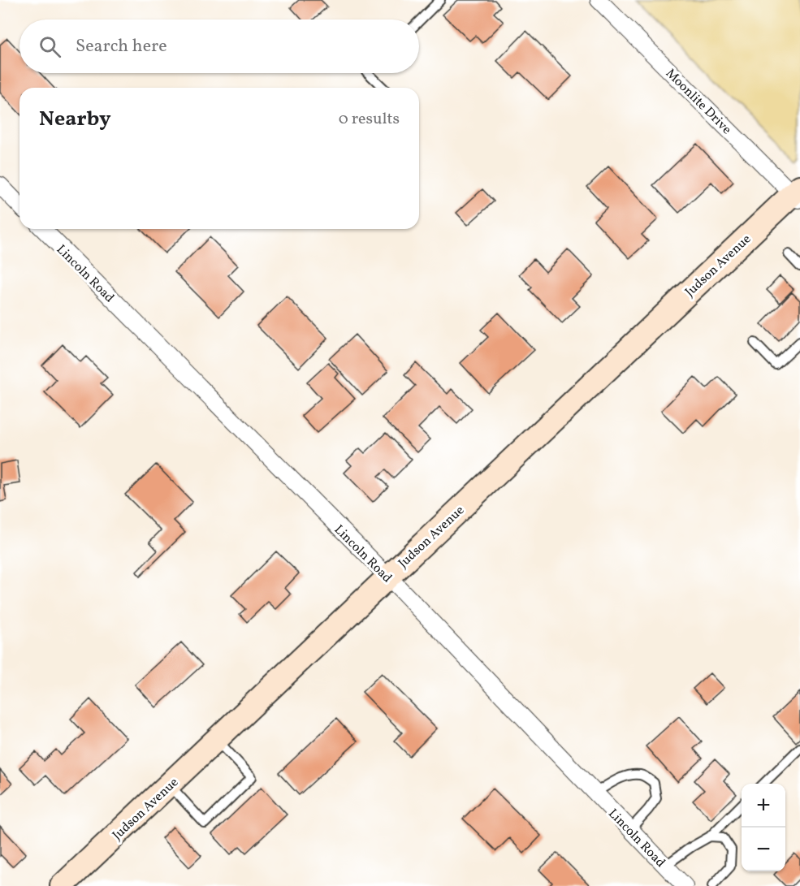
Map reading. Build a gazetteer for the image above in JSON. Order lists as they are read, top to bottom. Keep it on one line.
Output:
{"streets":{"street":["Moonlite Drive","Judson Avenue","Lincoln Road"]},"crossings":[["Moonlite Drive","Judson Avenue"],["Judson Avenue","Lincoln Road"]],"page":{"search":"Search here","heading":["Nearby","0 results"],"map_buttons":["+","−"]}}
